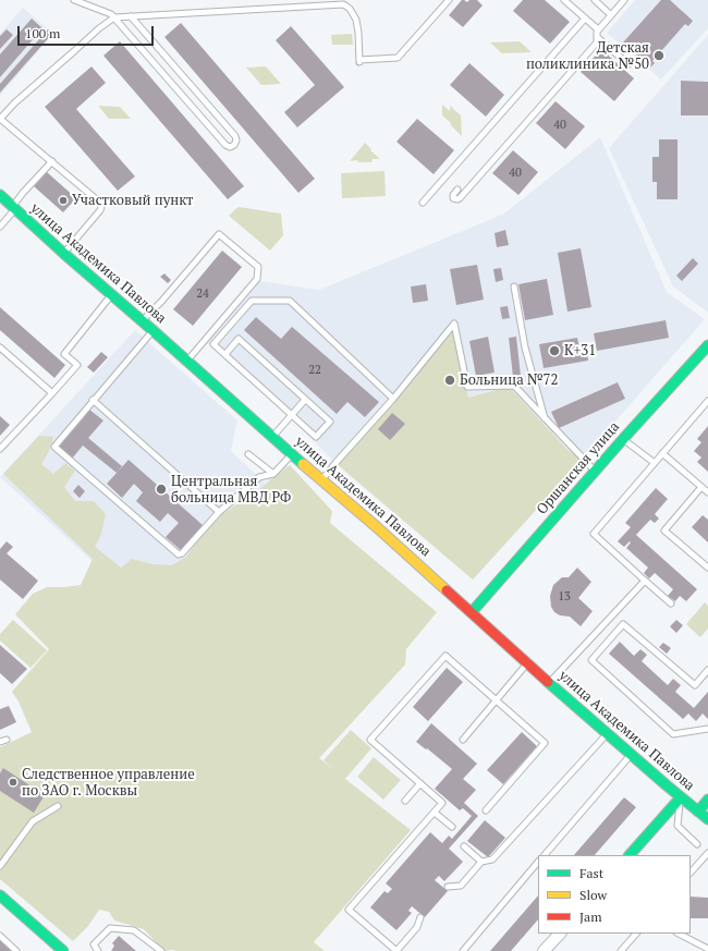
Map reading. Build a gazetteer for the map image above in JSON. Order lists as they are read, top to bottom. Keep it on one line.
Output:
{"streets":{"street":["улица Академика Павлова","Оршанская улица"]},"crossings":[["улица Академика Павлова","Оршанская улица"]],"places":["Детская поликлиника №50","Участковый пункт","К+31","Больница №72","Центральная больница МВД РФ","Следственное управление по ЗАО г. Москвы"],"house_numbers":["40","40","24","22","13"],"legend":["Fast","Slow","Jam"],"scale_bar":"100 m"}
